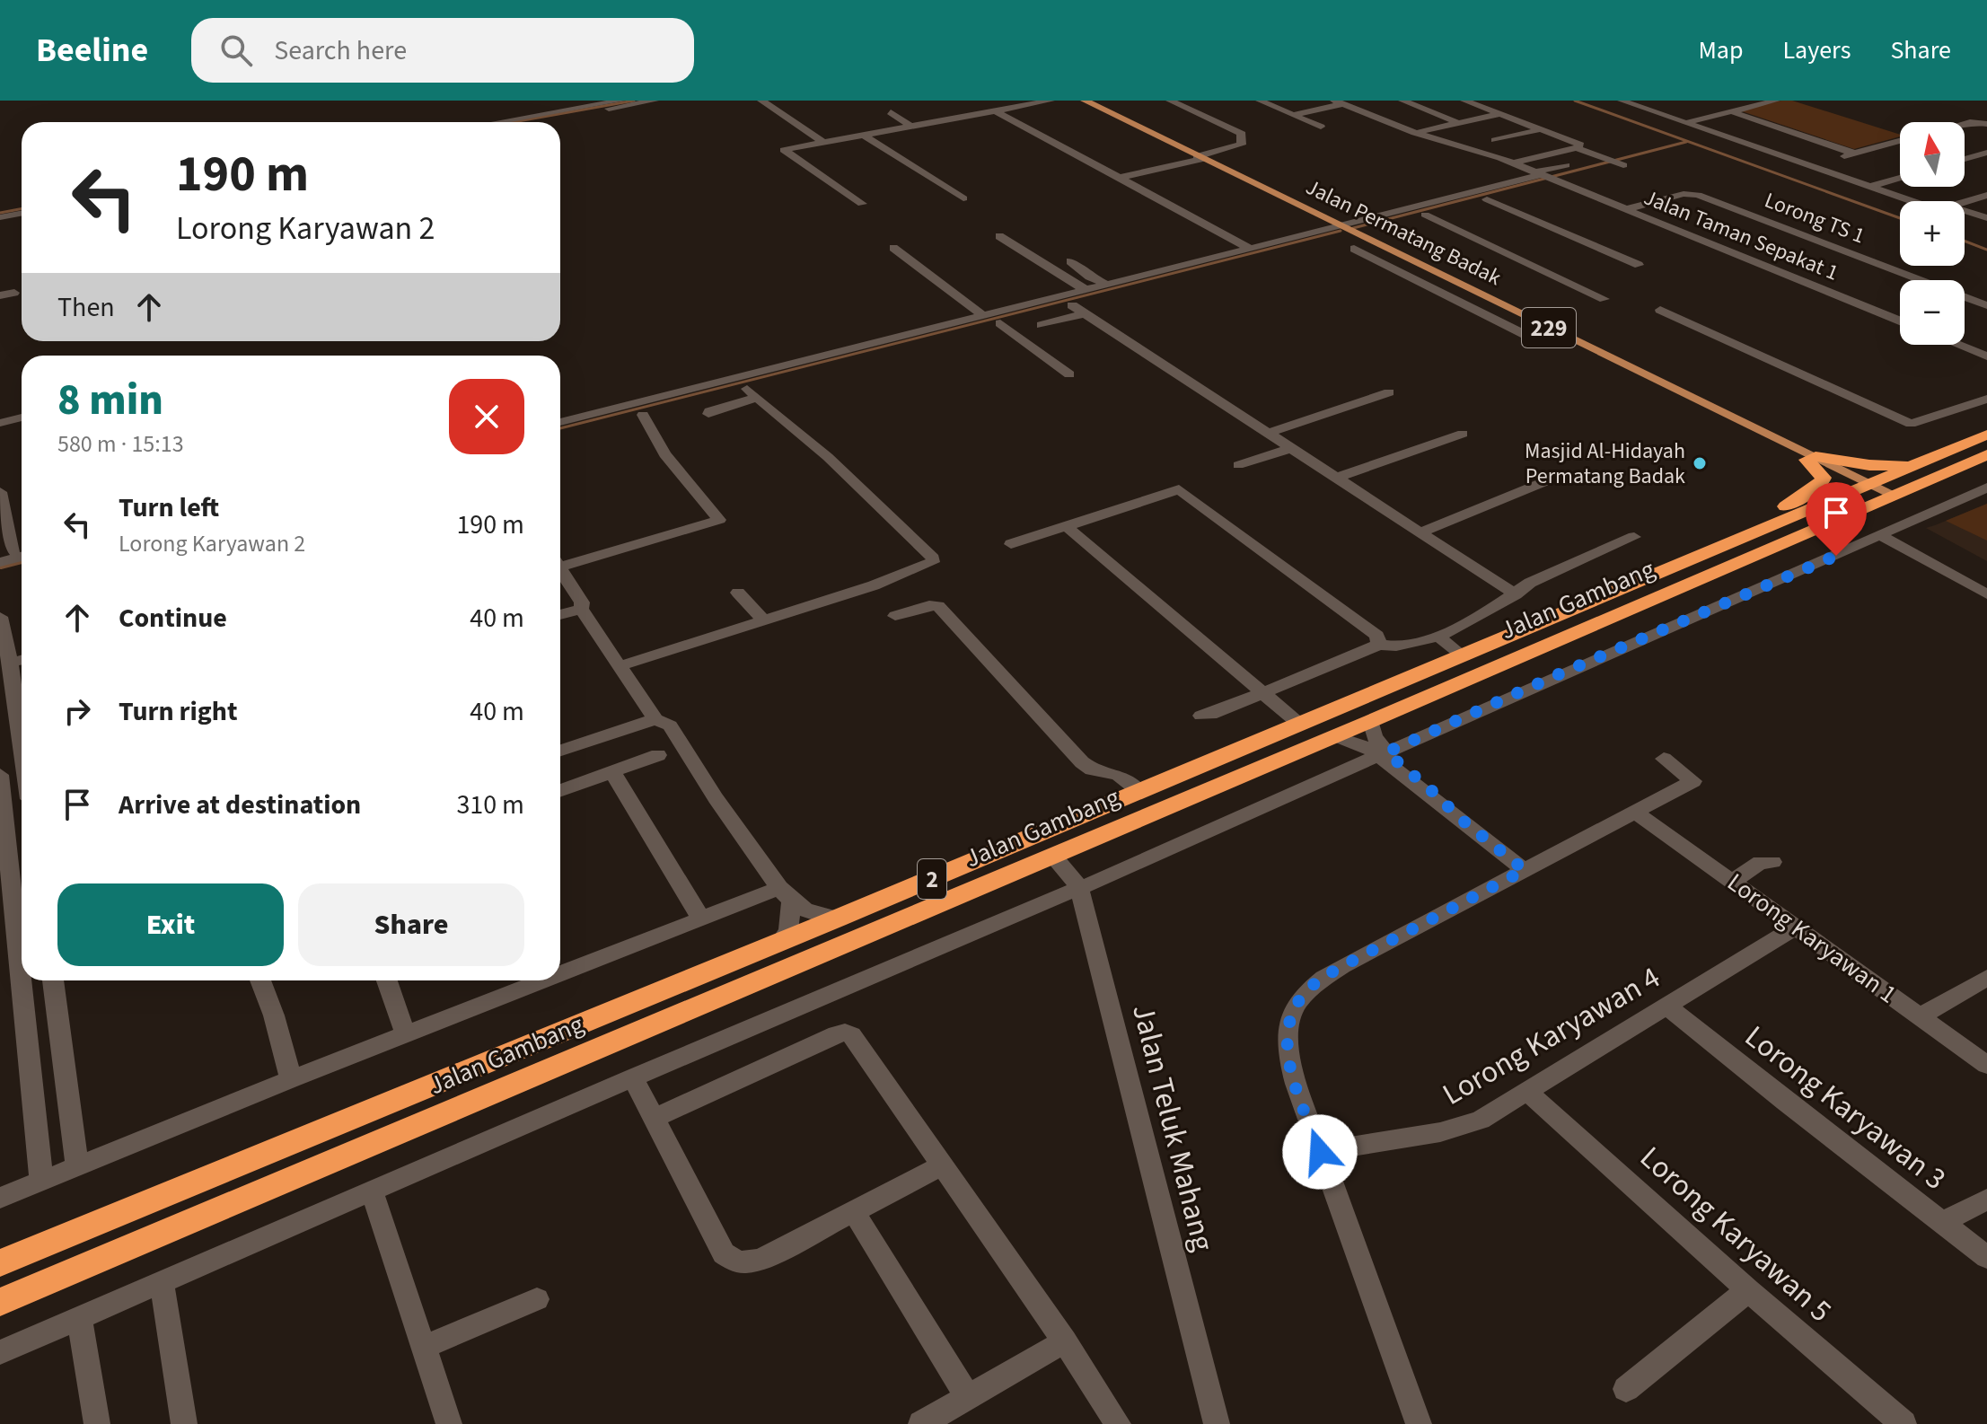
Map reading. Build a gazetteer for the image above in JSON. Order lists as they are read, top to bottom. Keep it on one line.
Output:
{"streets":{"highway":["Jalan Gambang","2"],"main road":["Jalan Permatang Badak","229"],"street":["Lorong TS 1","Jalan Taman Sepakat 1","Lorong Karyawan 1","Lorong Karyawan 4","Lorong Karyawan 3","Jalan Teluk Mahang","Lorong Karyawan 5"]},"crossings":[["Lorong TS 1","Jalan Taman Sepakat 1"],["Jalan Permatang Badak","Jalan Gambang"],["Jalan Gambang","Jalan Teluk Mahang"],["Lorong Karyawan 1","Lorong Karyawan 4"],["Lorong Karyawan 4","Lorong Karyawan 3"],["Lorong Karyawan 4","Lorong Karyawan 5"]],"places":["Masjid Al-Hidayah Permatang Badak"],"north":"top","page":{"header":"Beeline","search":"Search here","nav":["Map","Layers","Share"],"map_buttons":["+","−"],"turn":["190 m","Lorong Karyawan 2"],"then":"Then","heading":["8 min","580 m · 15:13"],"list":[{"name":"Turn left","note":"Lorong Karyawan 2","value":"190 m"},{"name":"Continue","value":"40 m"},{"name":"Turn right","value":"40 m"},{"name":"Arrive at destination","value":"310 m"}],"buttons":["Exit","Share"]}}
